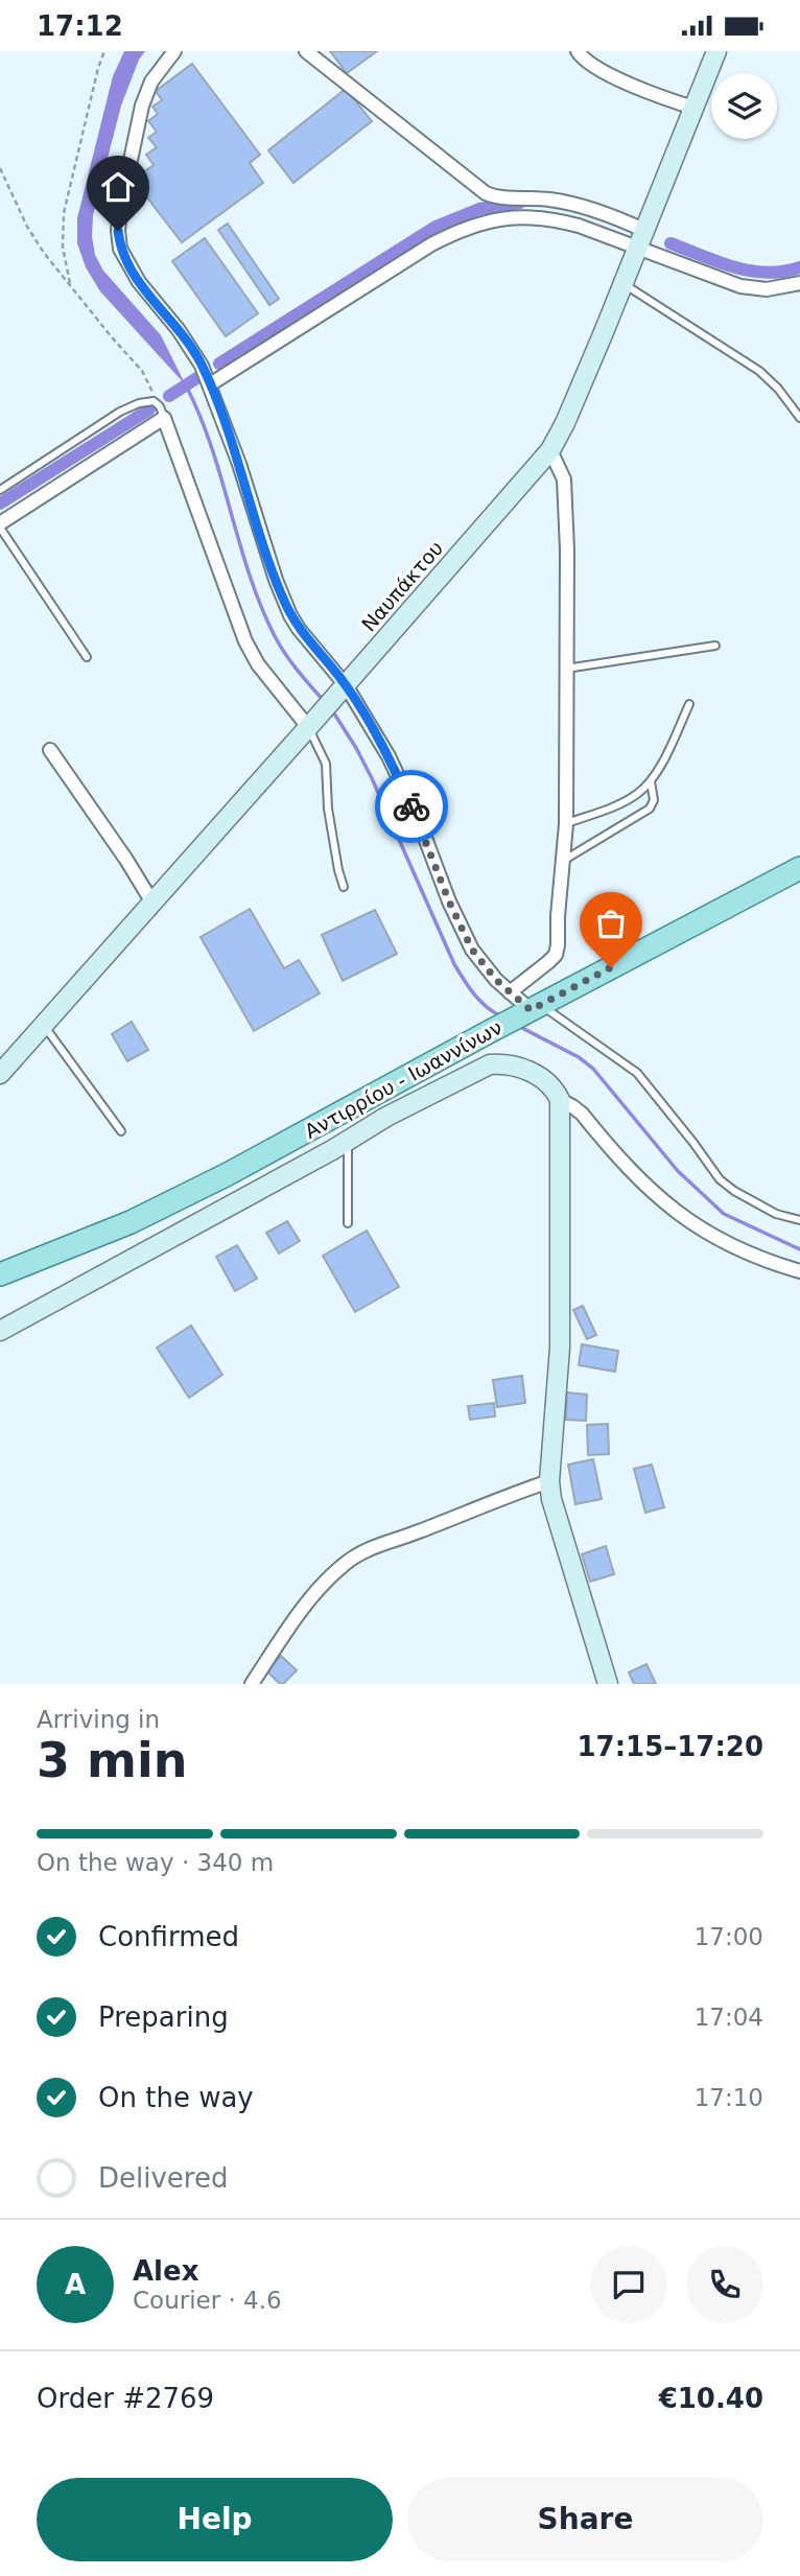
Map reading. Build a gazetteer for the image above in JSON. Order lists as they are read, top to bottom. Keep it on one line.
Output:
{"streets":{"main road":["Αντιρρίου - Ιωαννίνων"],"street":["Ναυπάκτου"]},"page":{"status":"17:12","heading":["3 min","Arriving in","17:15–17:20"],"panel":["Alex","Courier · 4.6","Order #2769","€10.40"],"bar":"On the way · 340 m","list":[["Confirmed","17:00"],["Preparing","17:04"],["On the way","17:10"],"Delivered"],"round":"A","buttons":["Help","Share"]}}
